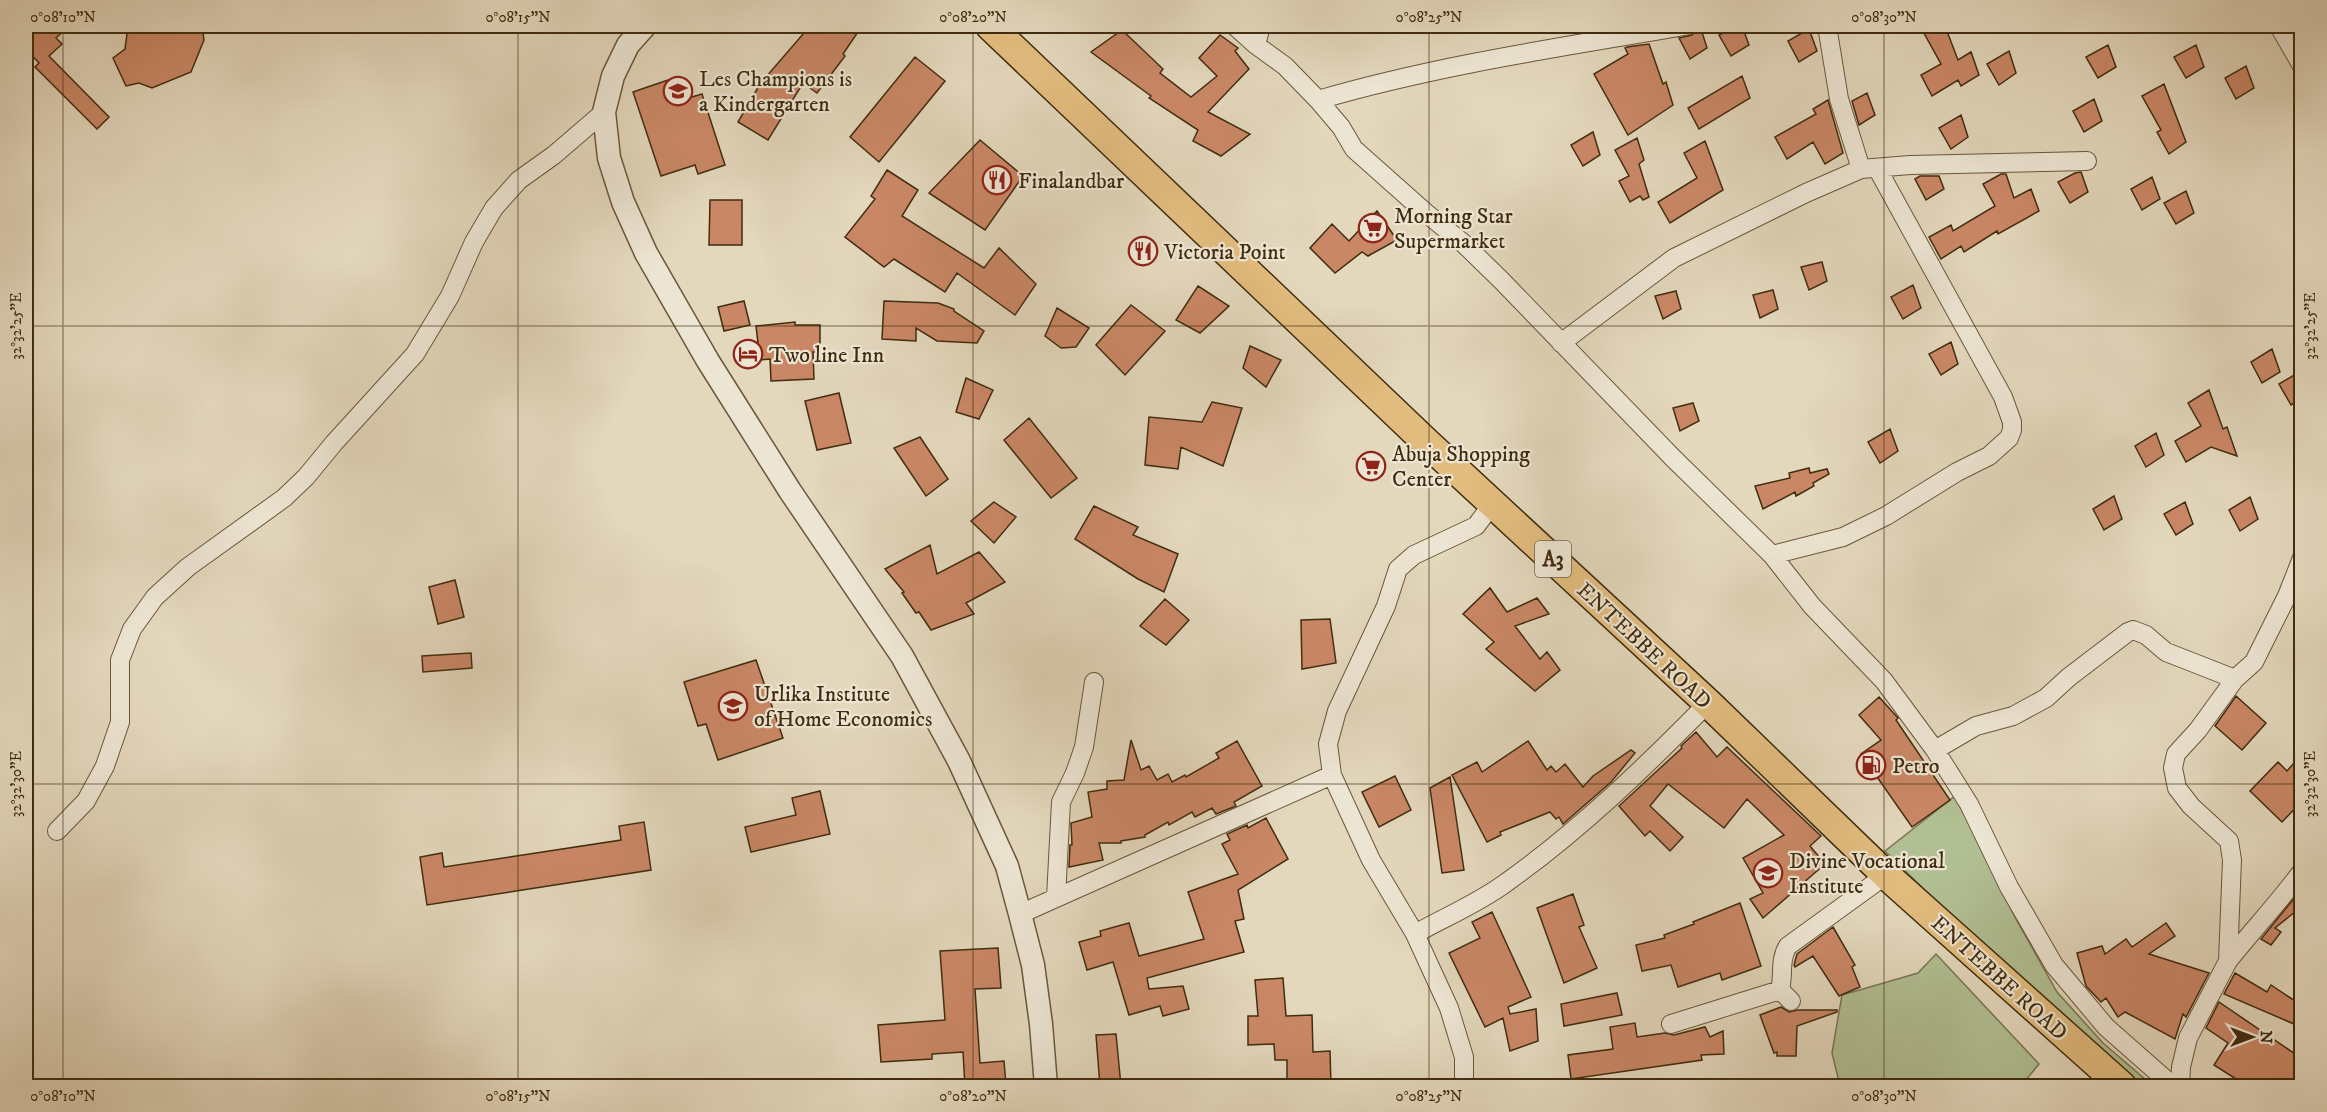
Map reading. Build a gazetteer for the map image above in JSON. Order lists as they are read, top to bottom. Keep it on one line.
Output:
{"streets":{"main road":["A3","ENTEBBE ROAD"]},"places":{"school or university":["Les Champions is a Kindergarten","Urlika Institute of Home Economics","Divine Vocational Institute"],"restaurant":["Finalandbar","Victoria Point"],"supermarket":["Morning Star Supermarket","Abuja Shopping Center"],"hotel":["Two line Inn"],"fuel station":["Petro"]},"north":"right","coordinates":["0°08'10\"N","0°08'15\"N","0°08'20\"N","0°08'25\"N","0°08'30\"N","32°32'25\"E","32°32'30\"E"]}
